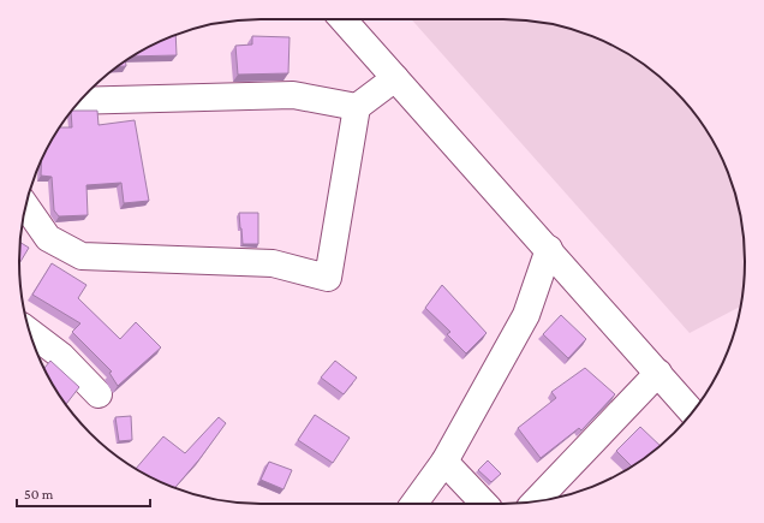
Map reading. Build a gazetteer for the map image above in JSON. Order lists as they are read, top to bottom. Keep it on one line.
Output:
{"scale_bar":"50 m"}
